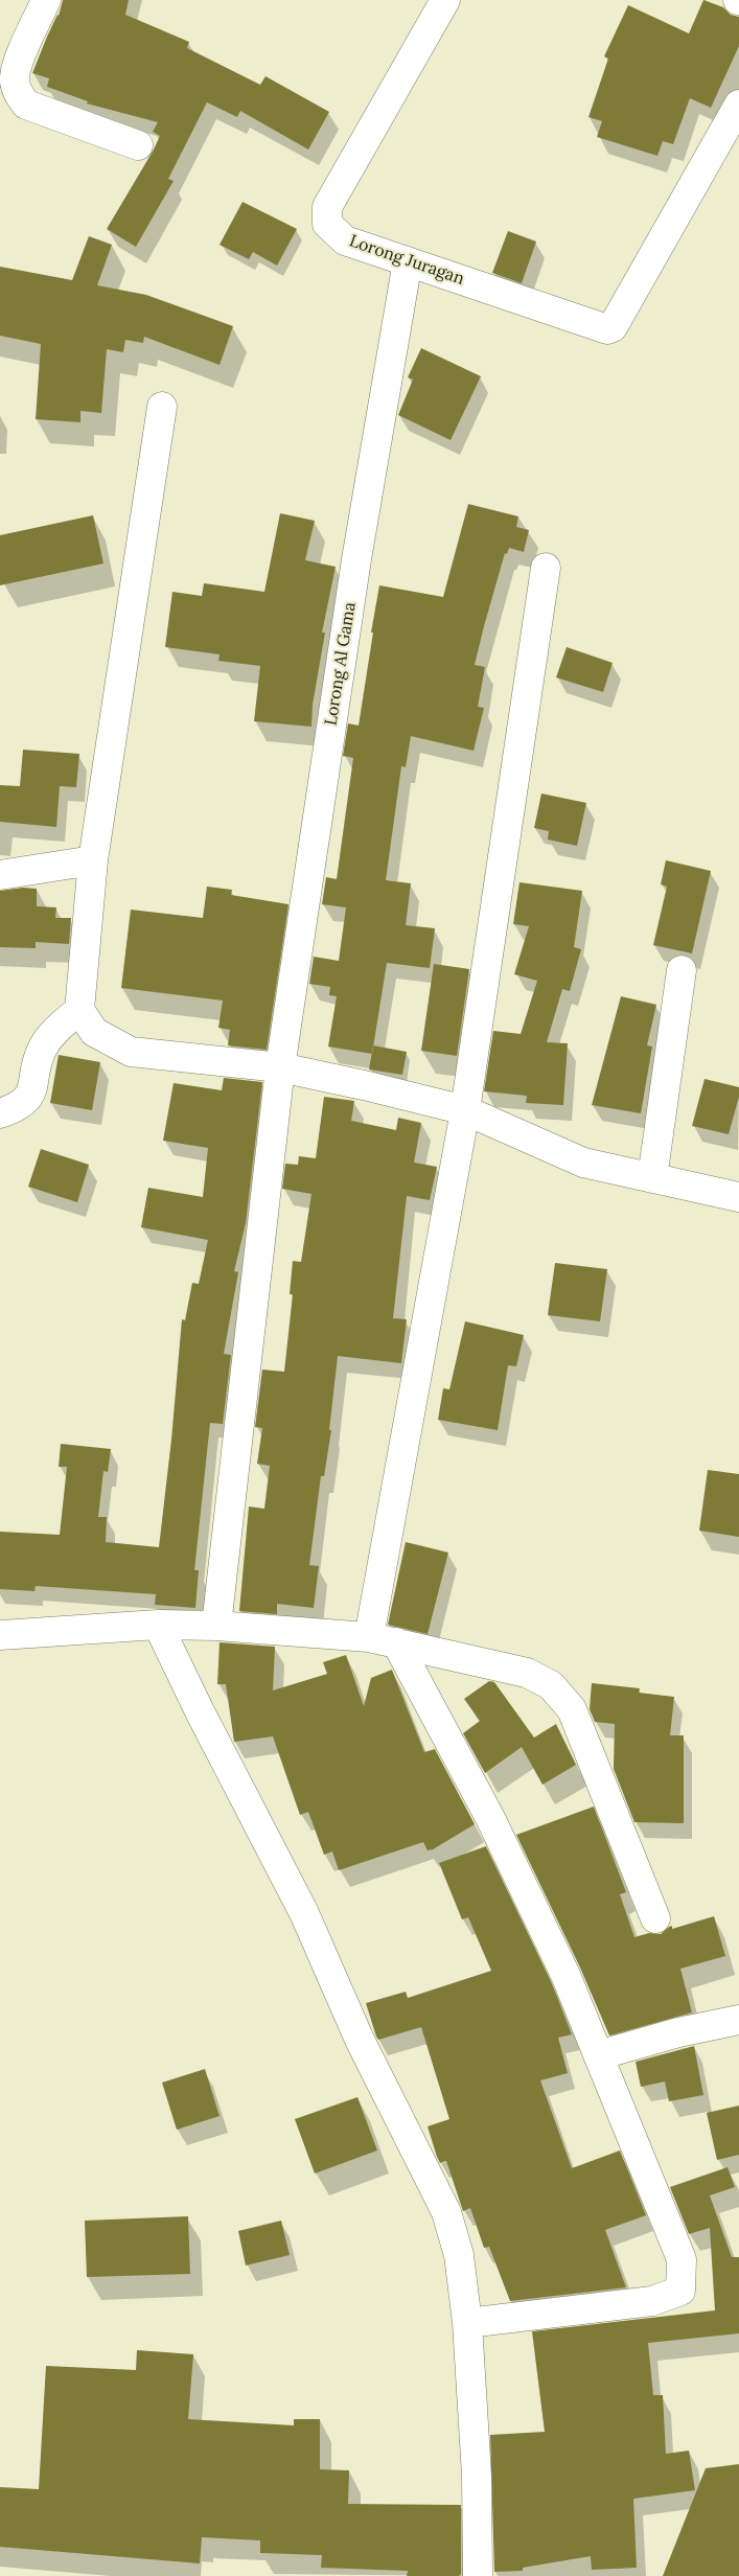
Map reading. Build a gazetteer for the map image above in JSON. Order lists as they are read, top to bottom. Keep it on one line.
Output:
{"streets":{"street":["Lorong Juragan","Lorong Al Gama"]},"crossings":[["Lorong Juragan","Lorong Al Gama"]]}
